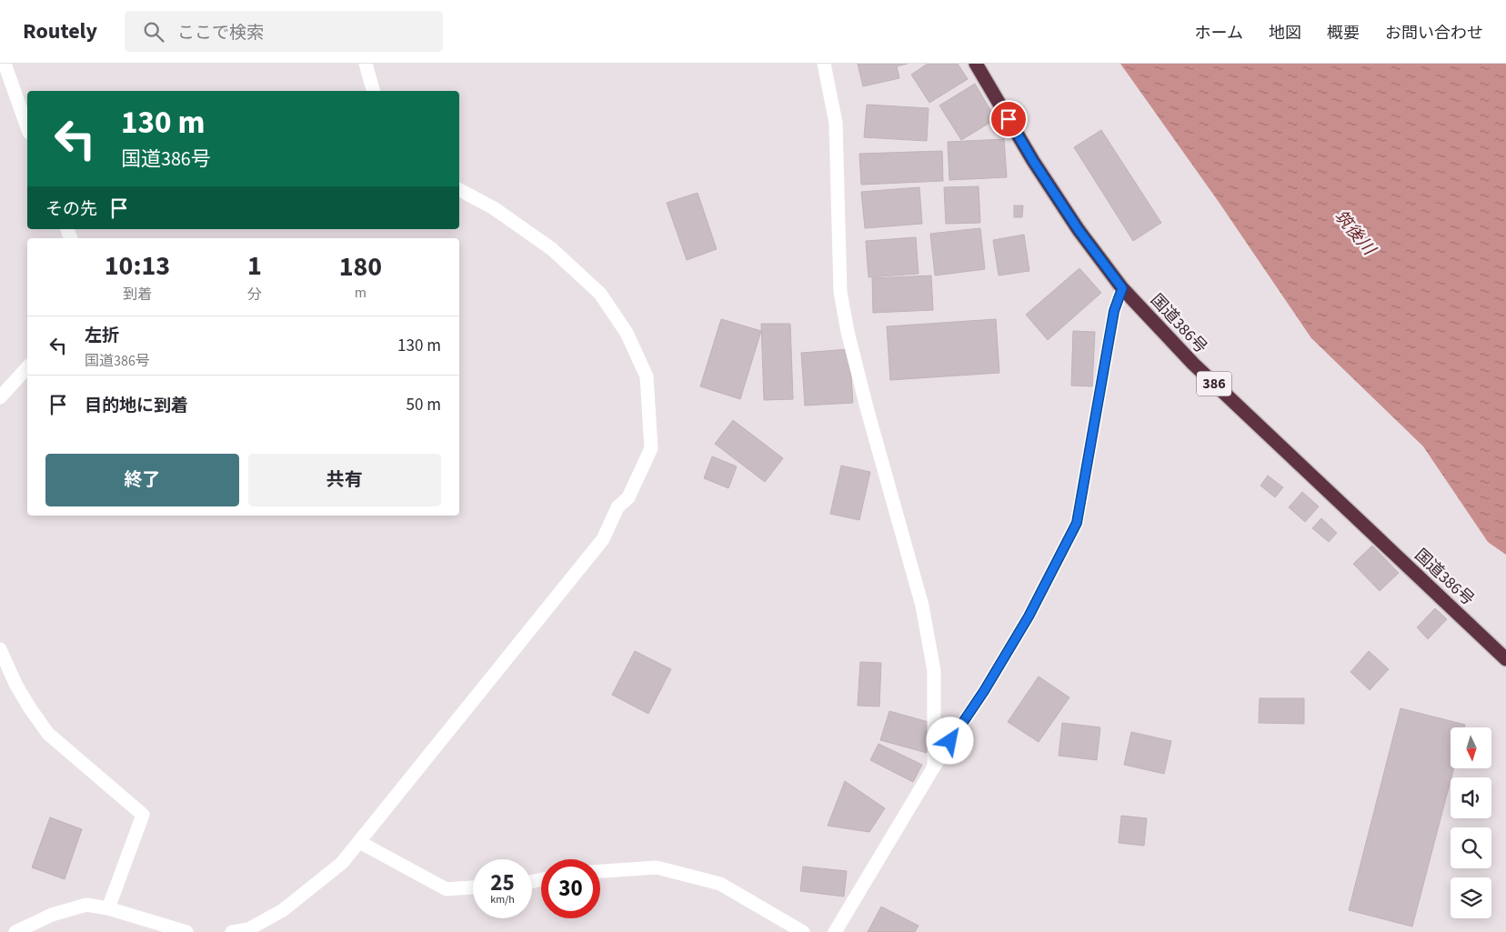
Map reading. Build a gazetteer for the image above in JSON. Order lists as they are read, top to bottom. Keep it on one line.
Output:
{"streets":{"highway":["国道386号","386"]},"water":["筑後川"],"north":"bottom","page":{"header":"Routely","search":"ここで検索","nav":["ホーム","地図","概要","お問い合わせ"],"turn":["130 m","国道386号"],"then":"その先","eta":["10:13","到着","1","分","180","m"],"list":[{"name":"左折","note":"国道386号","value":"130 m"},{"name":"目的地に到着","value":"50 m"}],"buttons":["終了","共有"],"speed":"25 km/h","limit":"30"}}
